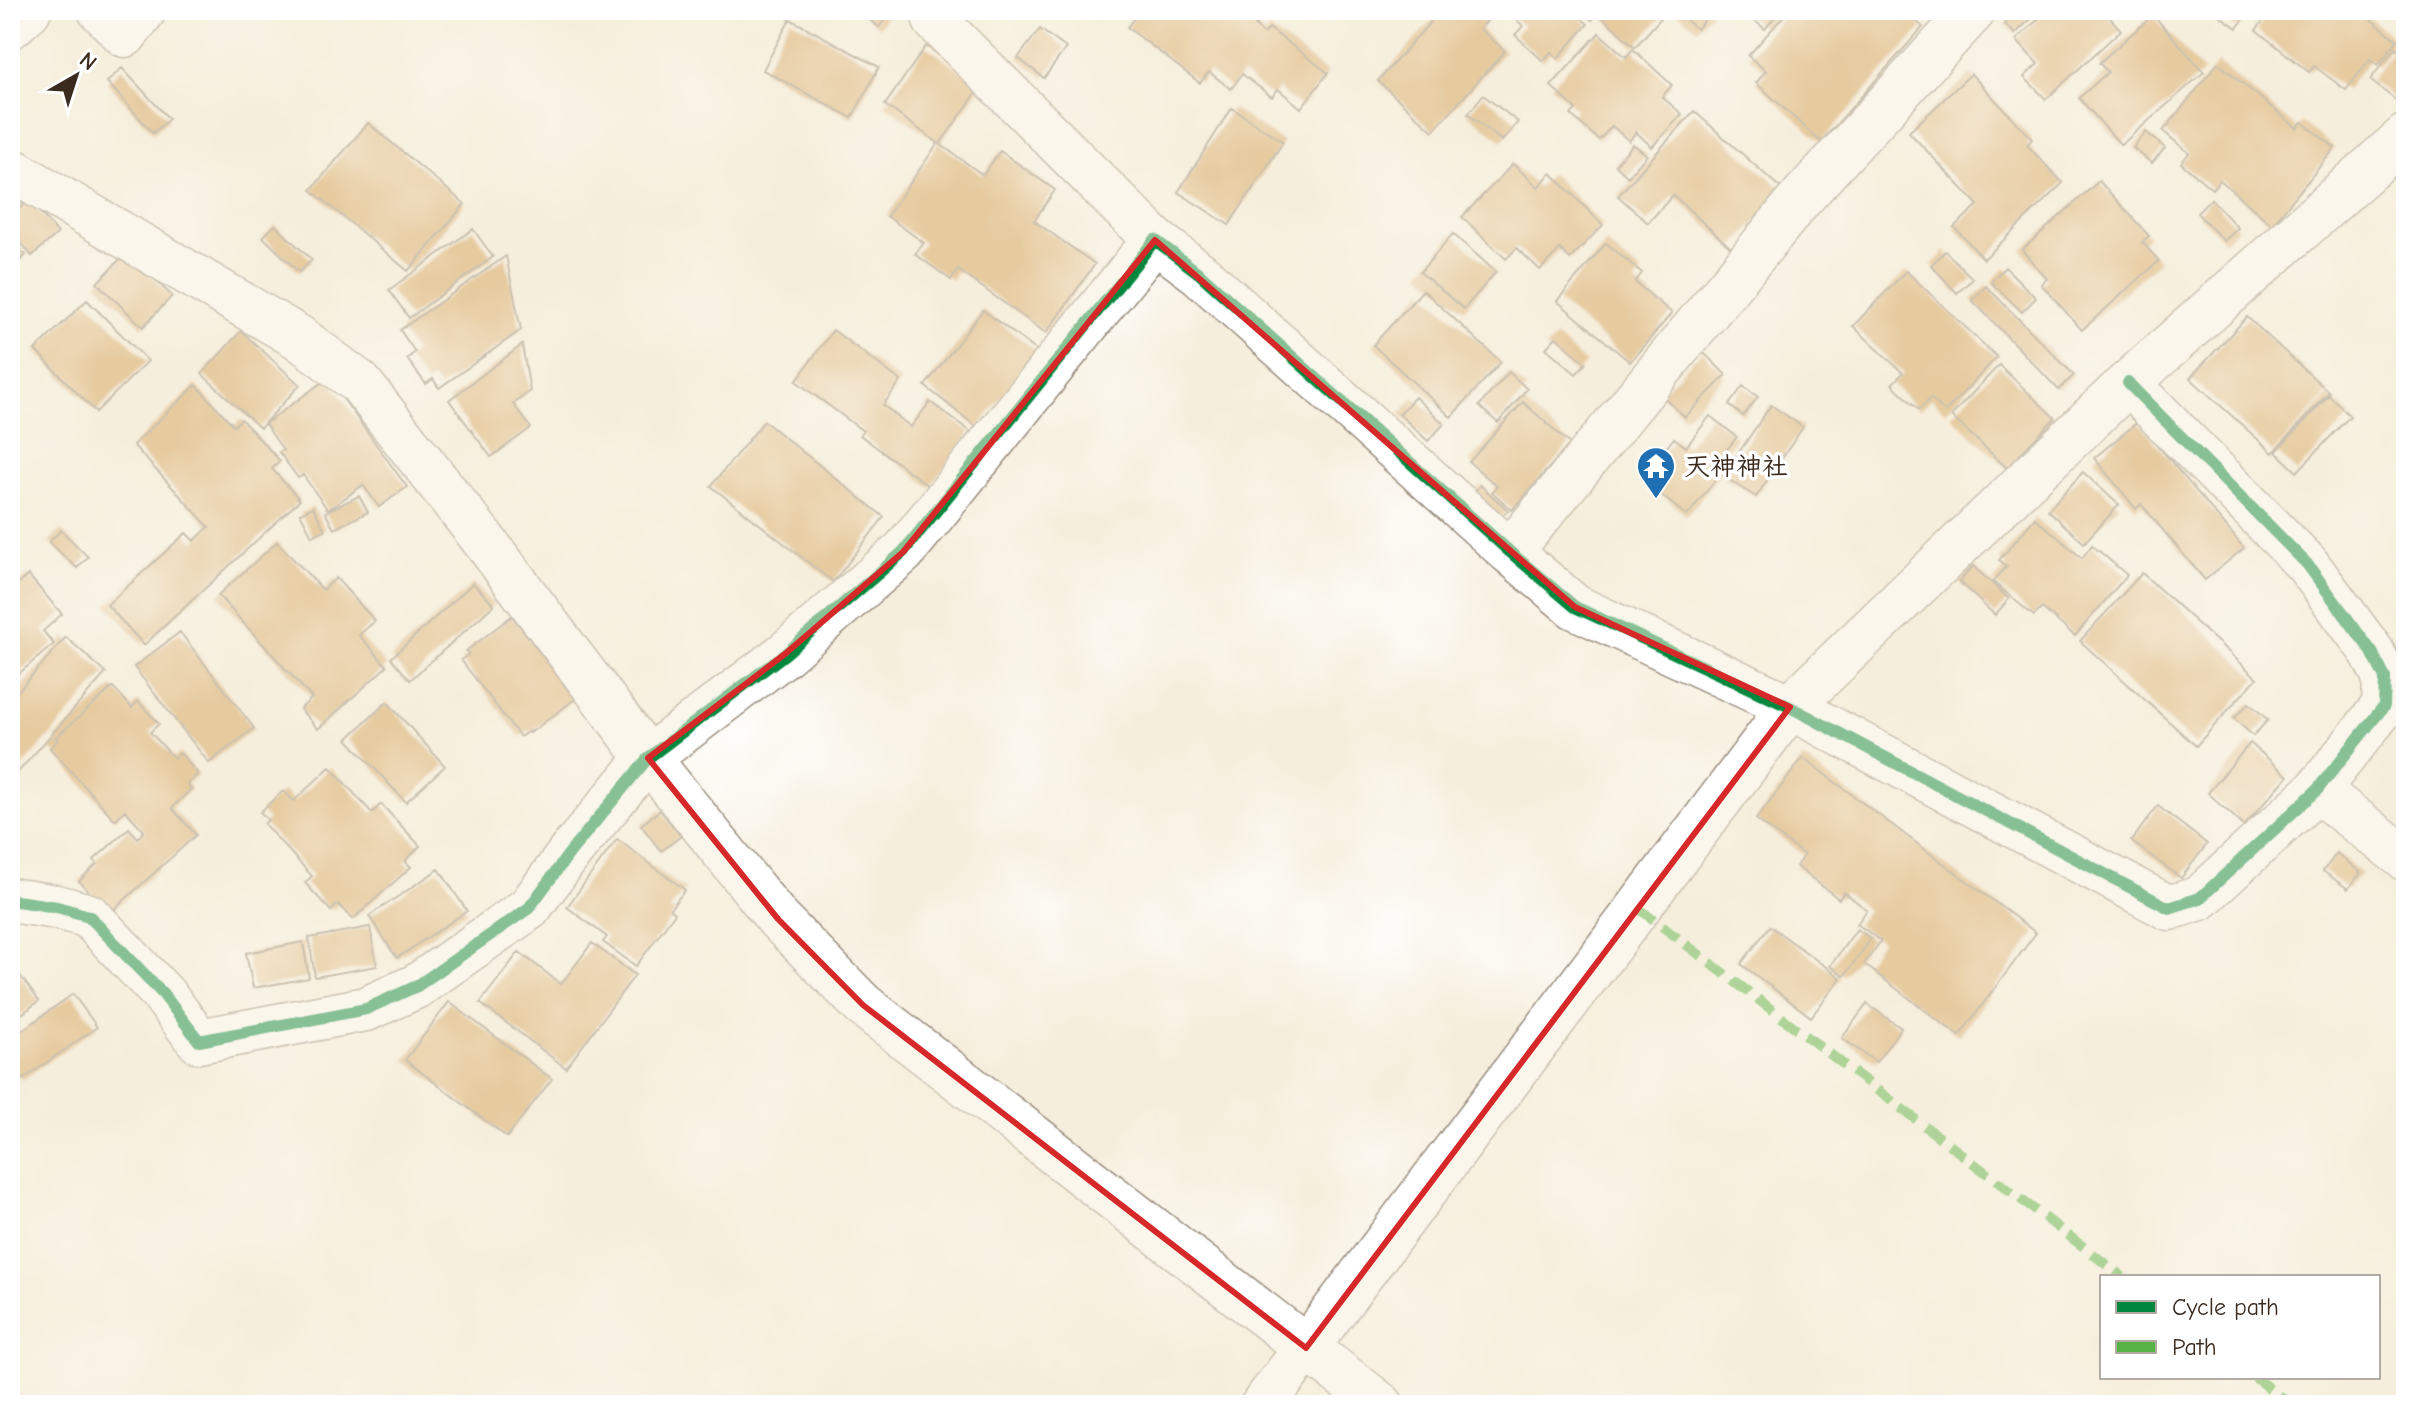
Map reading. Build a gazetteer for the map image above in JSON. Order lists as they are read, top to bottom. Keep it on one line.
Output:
{"places":{"temple":["天神神社"]},"legend":["Cycle path","Path"],"north":"top right"}
